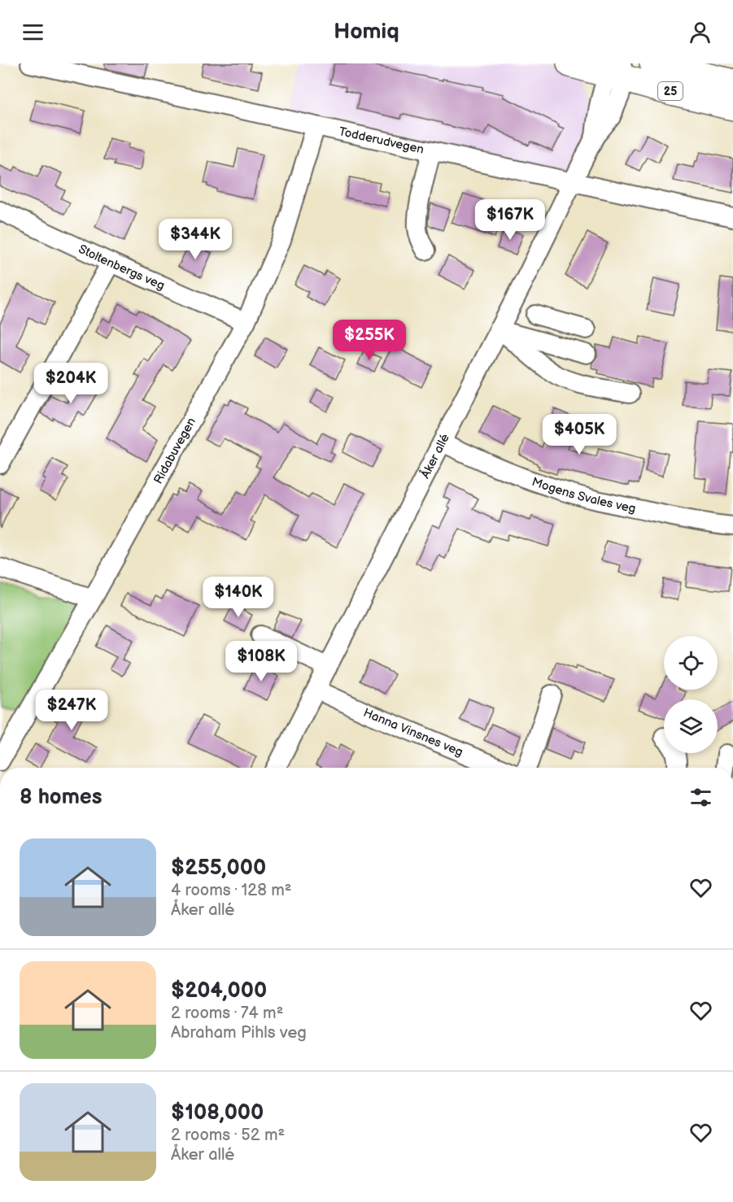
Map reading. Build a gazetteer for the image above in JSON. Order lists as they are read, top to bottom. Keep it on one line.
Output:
{"streets":{"highway":["25"],"street":["Todderudvegen","Stoltenbergs veg","Ridabuvegen","Åker allé","Mogens Svales veg","Hanna Vinsnes veg"]},"crossings":[["25","Åker allé"],["Todderudvegen","Ridabuvegen"],["Todderudvegen","Åker allé"],["Stoltenbergs veg","Ridabuvegen"],["Åker allé","Mogens Svales veg"],["Åker allé","Hanna Vinsnes veg"]],"page":{"header":"Homiq","price":["$167K","$344K","$255K","$204K","$405K","$140K","$108K","$247K"],"heading":"8 homes","list":[{"name":"$255,000","note":"4 rooms · 128 m² · Åker allé"},{"name":"$204,000","note":"2 rooms · 74 m² · Abraham Pihls veg"},{"name":"$108,000","note":"2 rooms · 52 m² · Åker allé"}]}}
